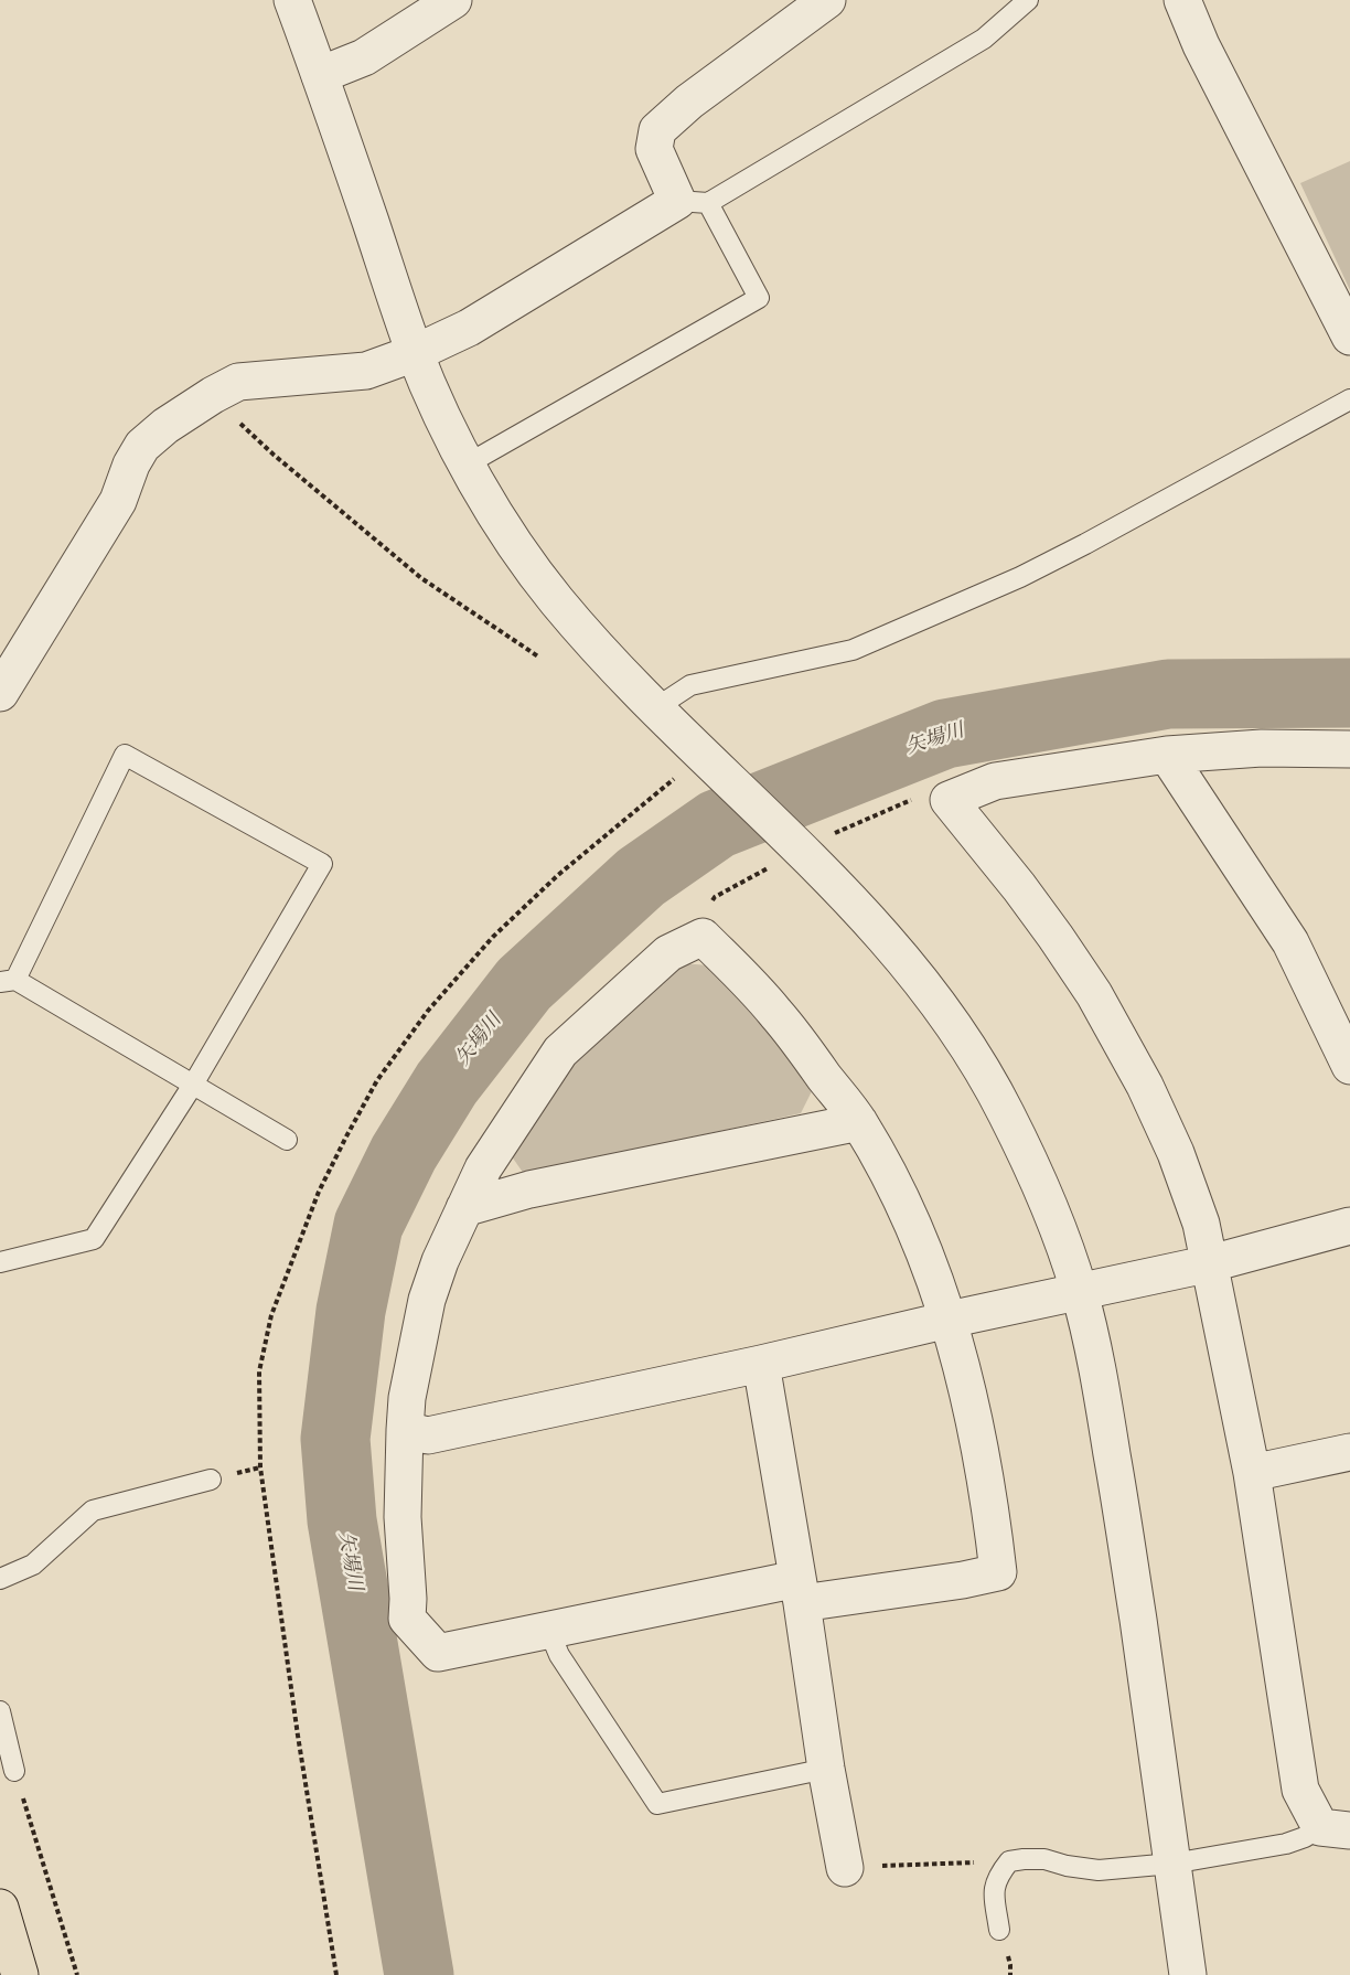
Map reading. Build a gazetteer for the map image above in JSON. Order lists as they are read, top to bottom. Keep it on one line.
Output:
{"water":["矢場川"]}
